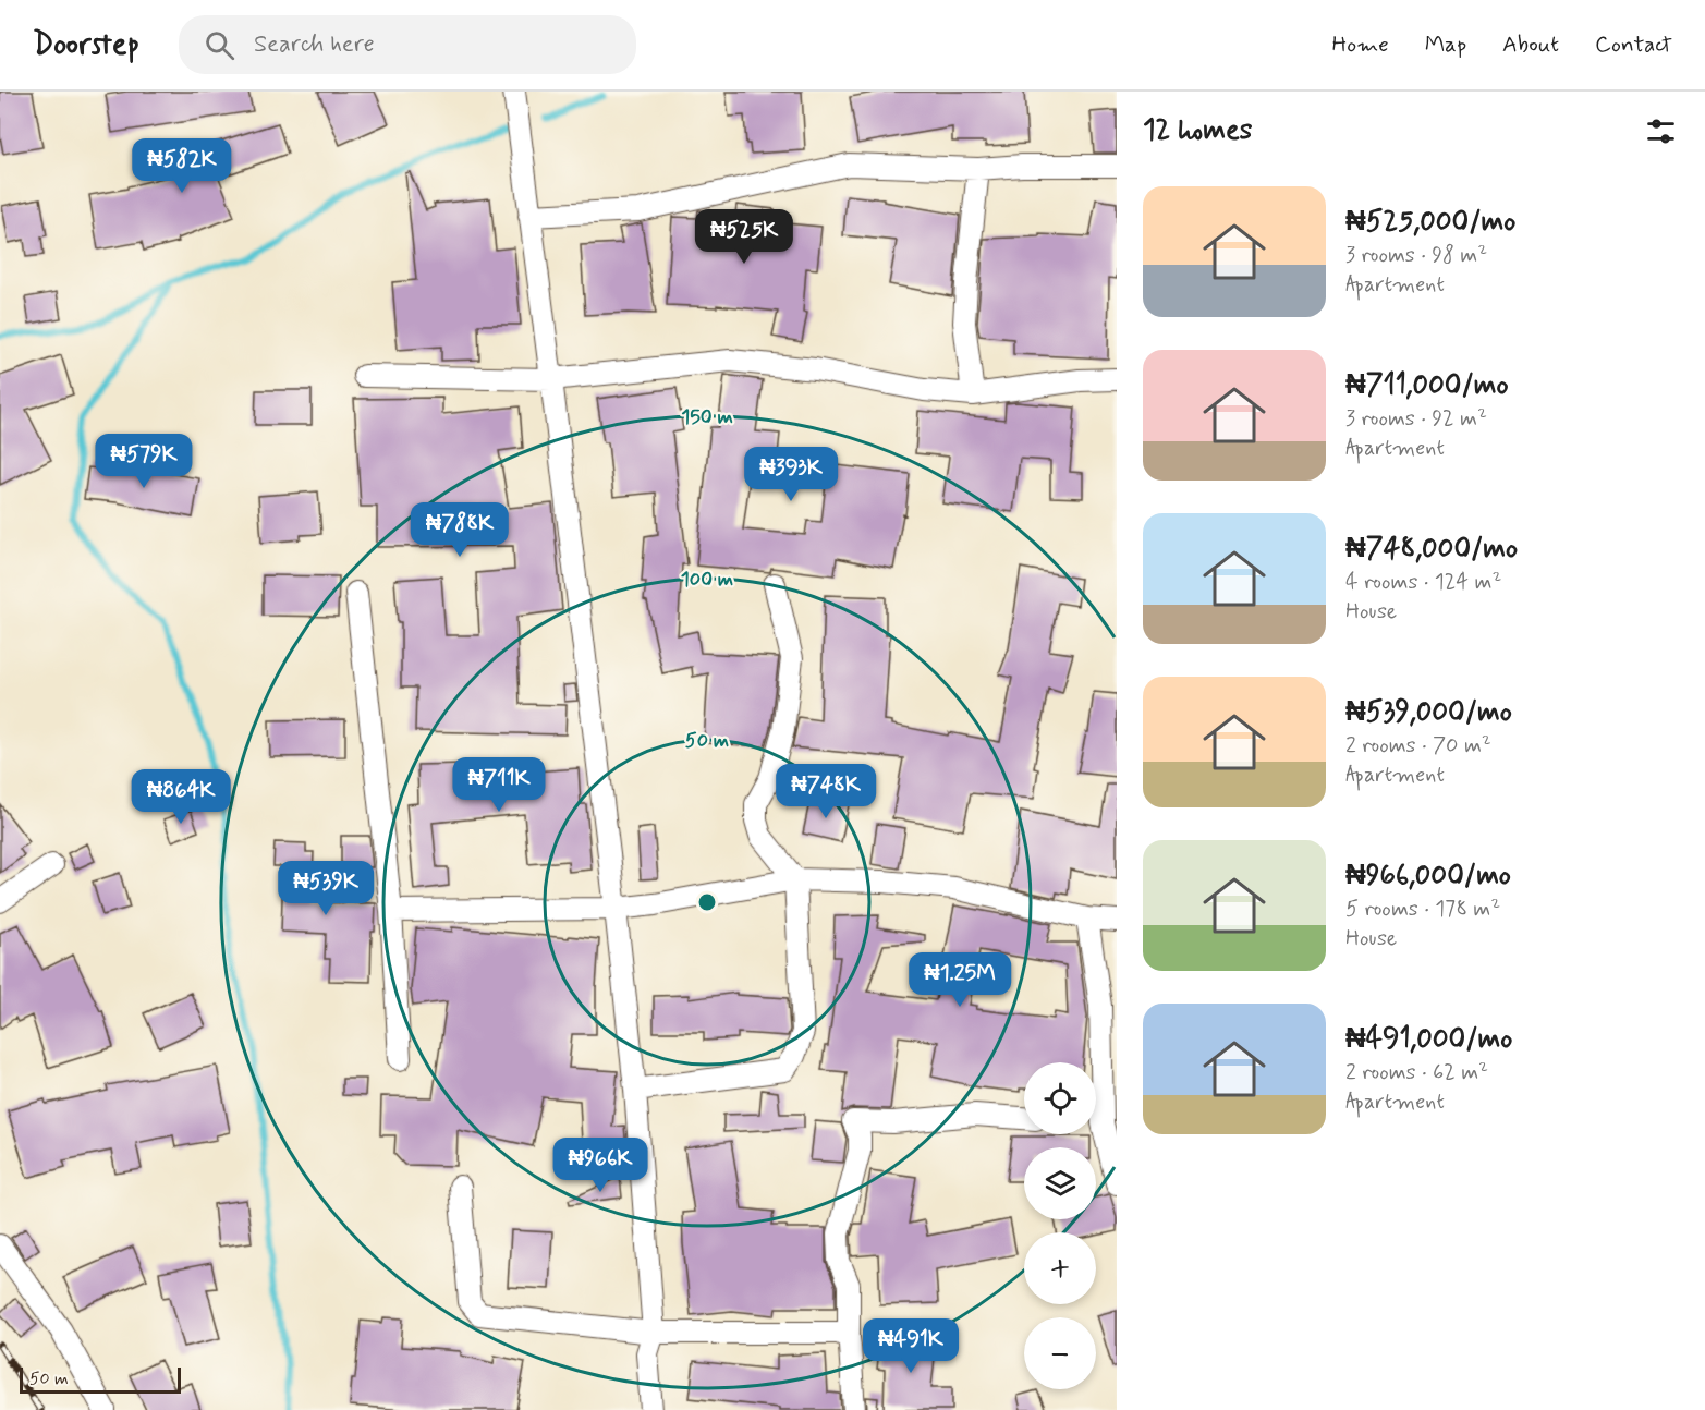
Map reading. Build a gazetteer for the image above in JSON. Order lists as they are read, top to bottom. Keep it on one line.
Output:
{"scale_bar":"50 m","page":{"header":"Doorstep","search":"Search here","nav":["Home","Map","About","Contact"],"heading":"12 homes","price":["₦582K","₦525K","₦579K","₦393K","₦788K","₦711K","₦748K","₦864K","₦539K","₦1.25M","₦966K","₦491K"],"list":[{"name":"₦525,000/mo","note":"3 rooms · 98 m² · Apartment"},{"name":"₦711,000/mo","note":"3 rooms · 92 m² · Apartment"},{"name":"₦748,000/mo","note":"4 rooms · 124 m² · House"},{"name":"₦539,000/mo","note":"2 rooms · 70 m² · Apartment"},{"name":"₦966,000/mo","note":"5 rooms · 178 m² · House"},{"name":"₦491,000/mo","note":"2 rooms · 62 m² · Apartment"}],"map_buttons":["+","−"],"scale":"50 m"},"rings":["150 m","100 m","50 m"]}
